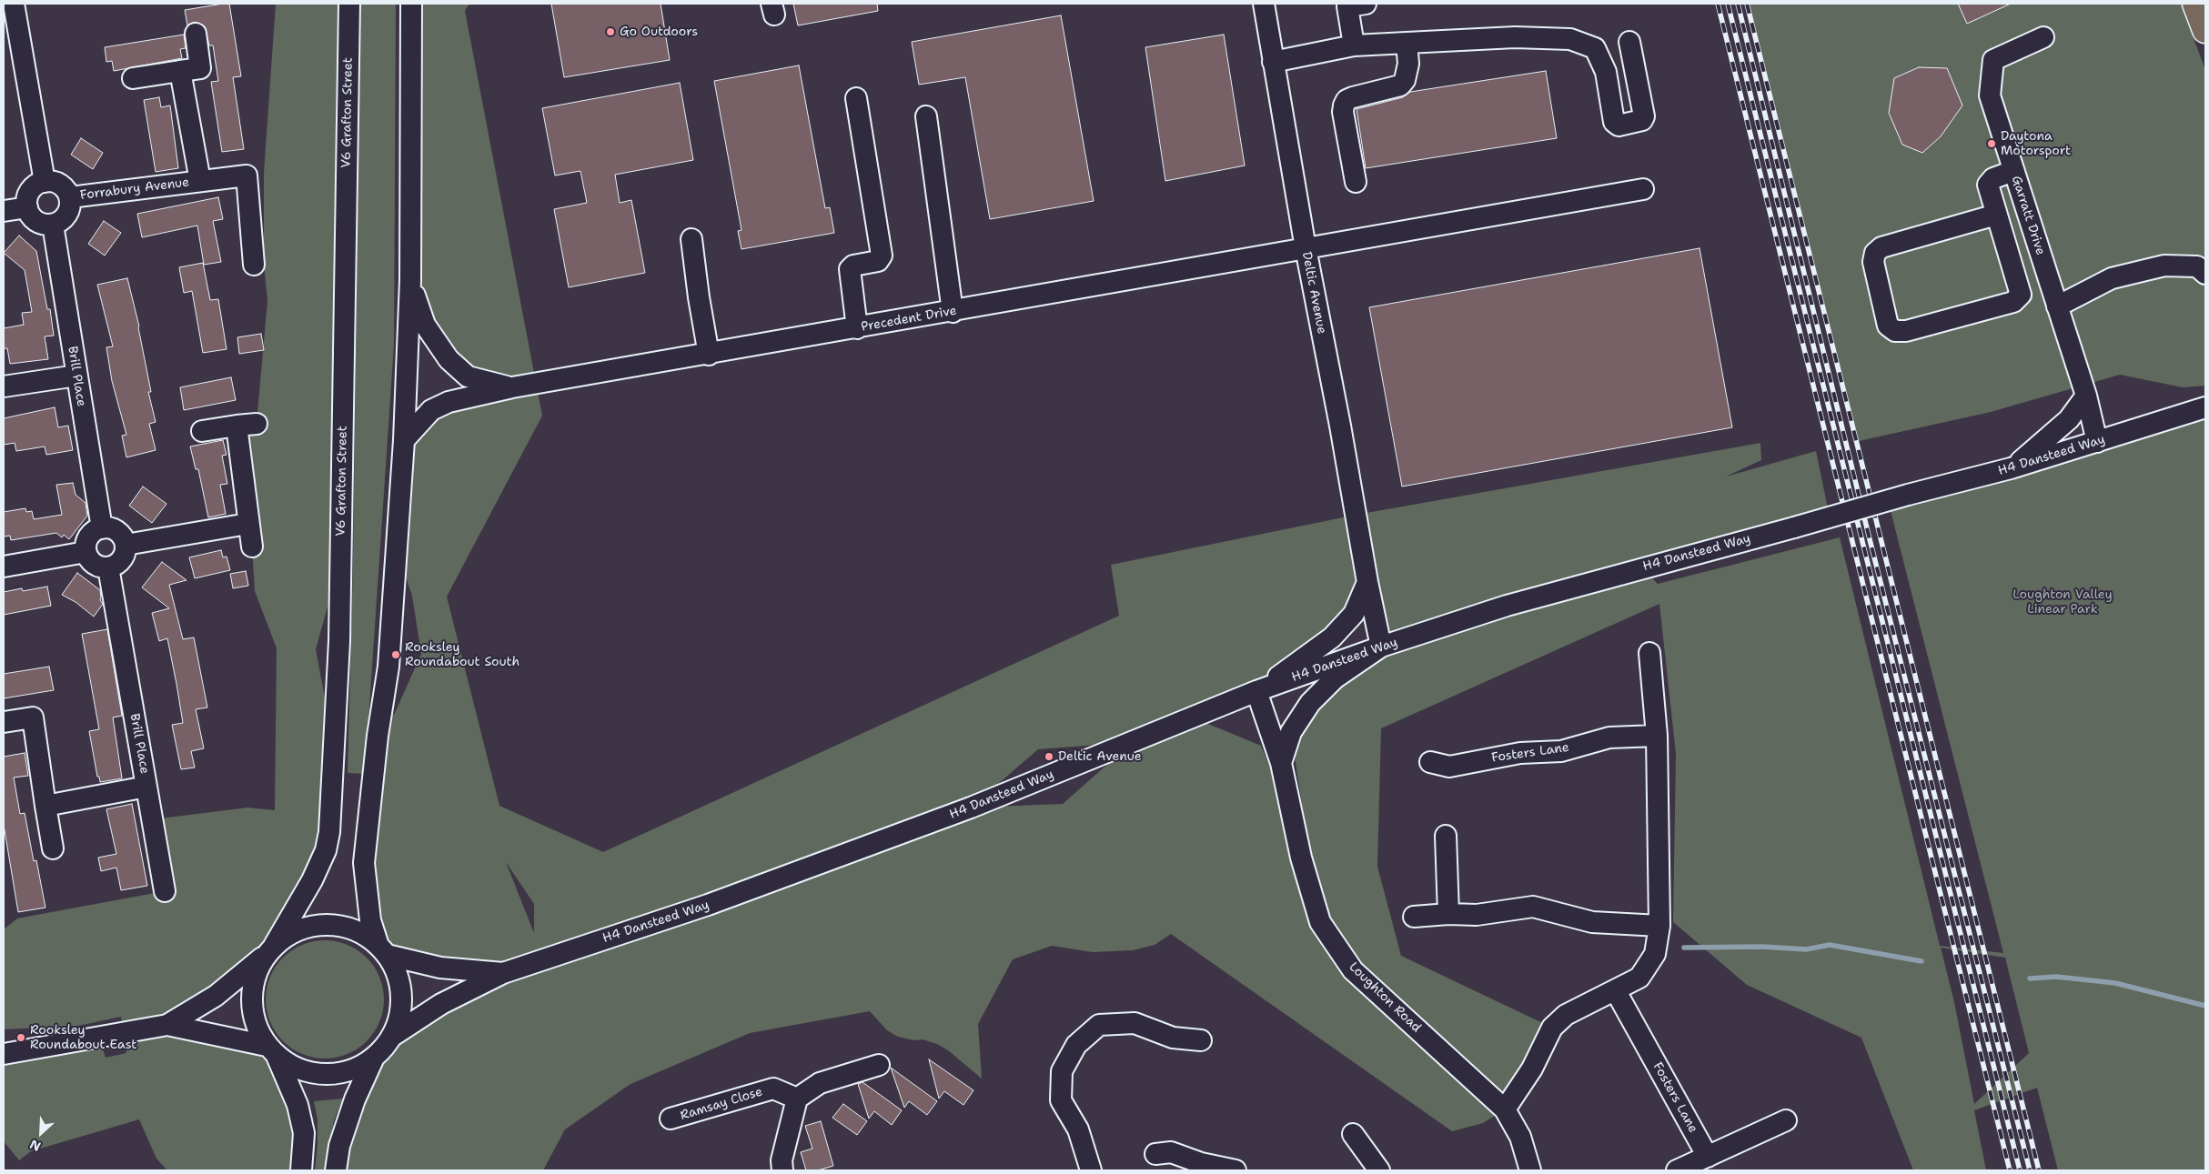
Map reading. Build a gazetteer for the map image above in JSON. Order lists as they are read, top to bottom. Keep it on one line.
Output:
{"streets":{"street":["V6 Grafton Street","Forrabury Avenue","Garratt Drive","Deltic Avenue","Precedent Drive","Brill Place","H4 Dansteed Way","Fosters Lane","Loughton Road","Ramsay Close"]},"crossings":[["V6 Grafton Street","H4 Dansteed Way"],["Forrabury Avenue","Brill Place"],["Garratt Drive","H4 Dansteed Way"],["Deltic Avenue","Precedent Drive"],["Deltic Avenue","H4 Dansteed Way"],["H4 Dansteed Way","Loughton Road"]],"parks":["Loughton Valley Linear Park"],"places":["Go Outdoors","Daytona Motorsport","Rooksley Roundabout South","Deltic Avenue","Rooksley Roundabout East"],"north":"bottom left"}
